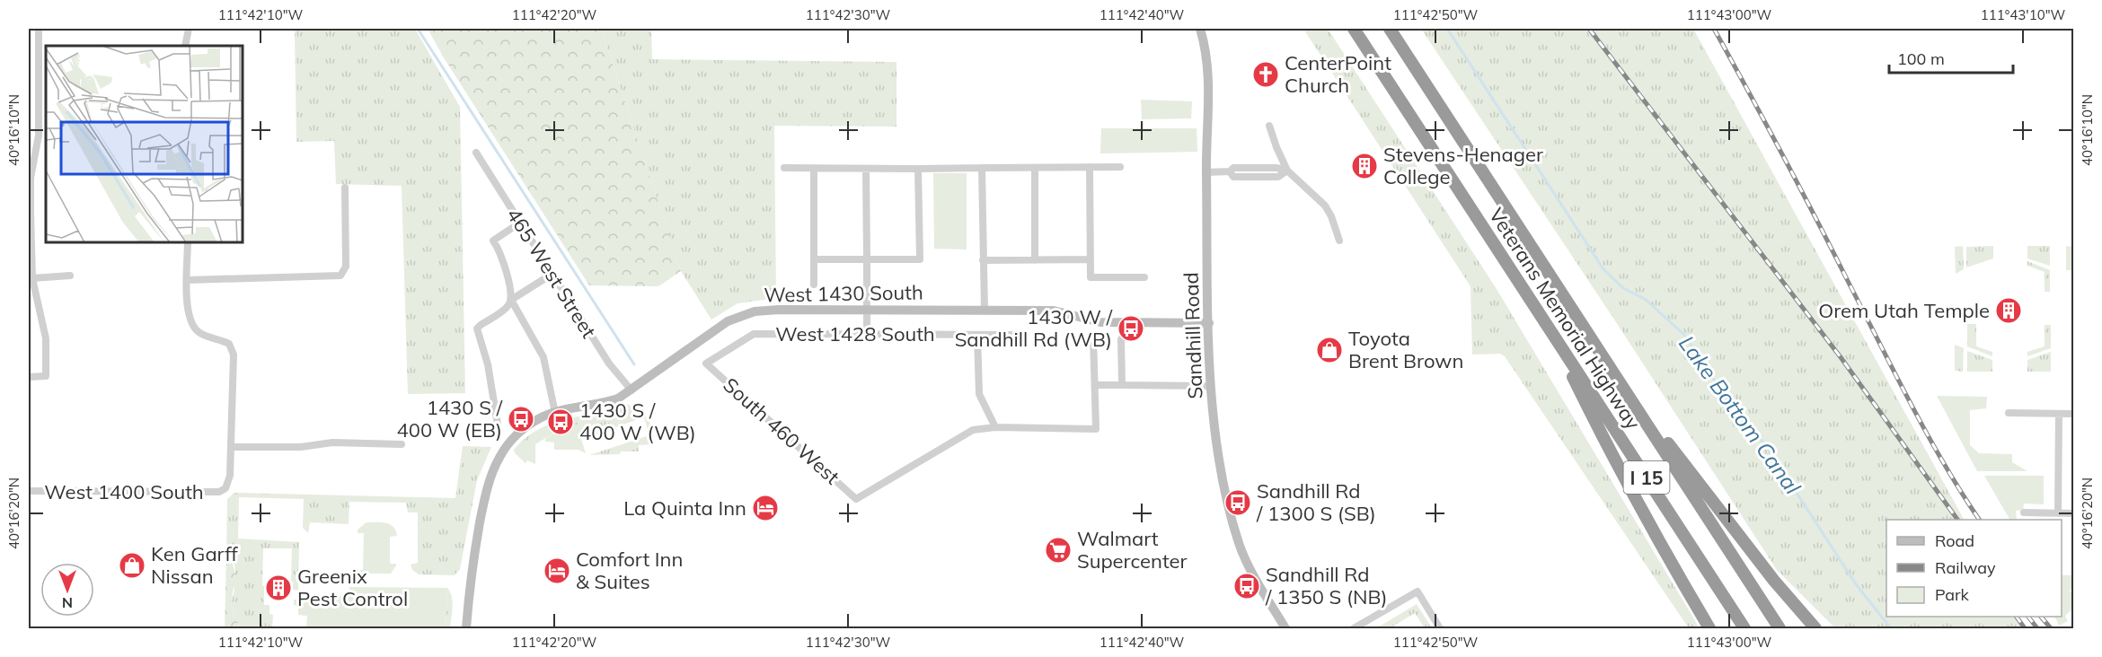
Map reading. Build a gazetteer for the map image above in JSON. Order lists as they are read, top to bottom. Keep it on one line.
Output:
{"streets":{"highway":["Veterans Memorial Highway","I 15"],"street":["465 West Street","West 1430 South","West 1428 South","Sandhill Road","South 460 West","West 1400 South"]},"crossings":[["465 West Street","West 1430 South"],["West 1430 South","Sandhill Road"],["West 1428 South","South 460 West"]],"water":["Lake Bottom Canal"],"places":{"church":["CenterPoint Church"],"building":["Stevens-Henager College","Orem Utah Temple","Greenix Pest Control"],"bus stop":["1430 W / Sandhill Rd (WB)","1430 S / 400 W (EB)","1430 S / 400 W (WB)","Sandhill Rd / 1300 S (SB)","Sandhill Rd / 1350 S (NB)"],"shop":["Toyota Brent Brown","Ken Garff Nissan"],"hotel":["La Quinta Inn","Comfort Inn & Suites"],"supermarket":["Walmart Supercenter"]},"legend":["Road","Railway","Park"],"scale_bar":"100 m","north":"bottom","coordinates":["111°42'10\"W","111°42'20\"W","111°42'30\"W","111°42'40\"W","111°42'50\"W","111°43'00\"W","111°43'10\"W","40°16'10\"N","40°16'20\"N"]}
